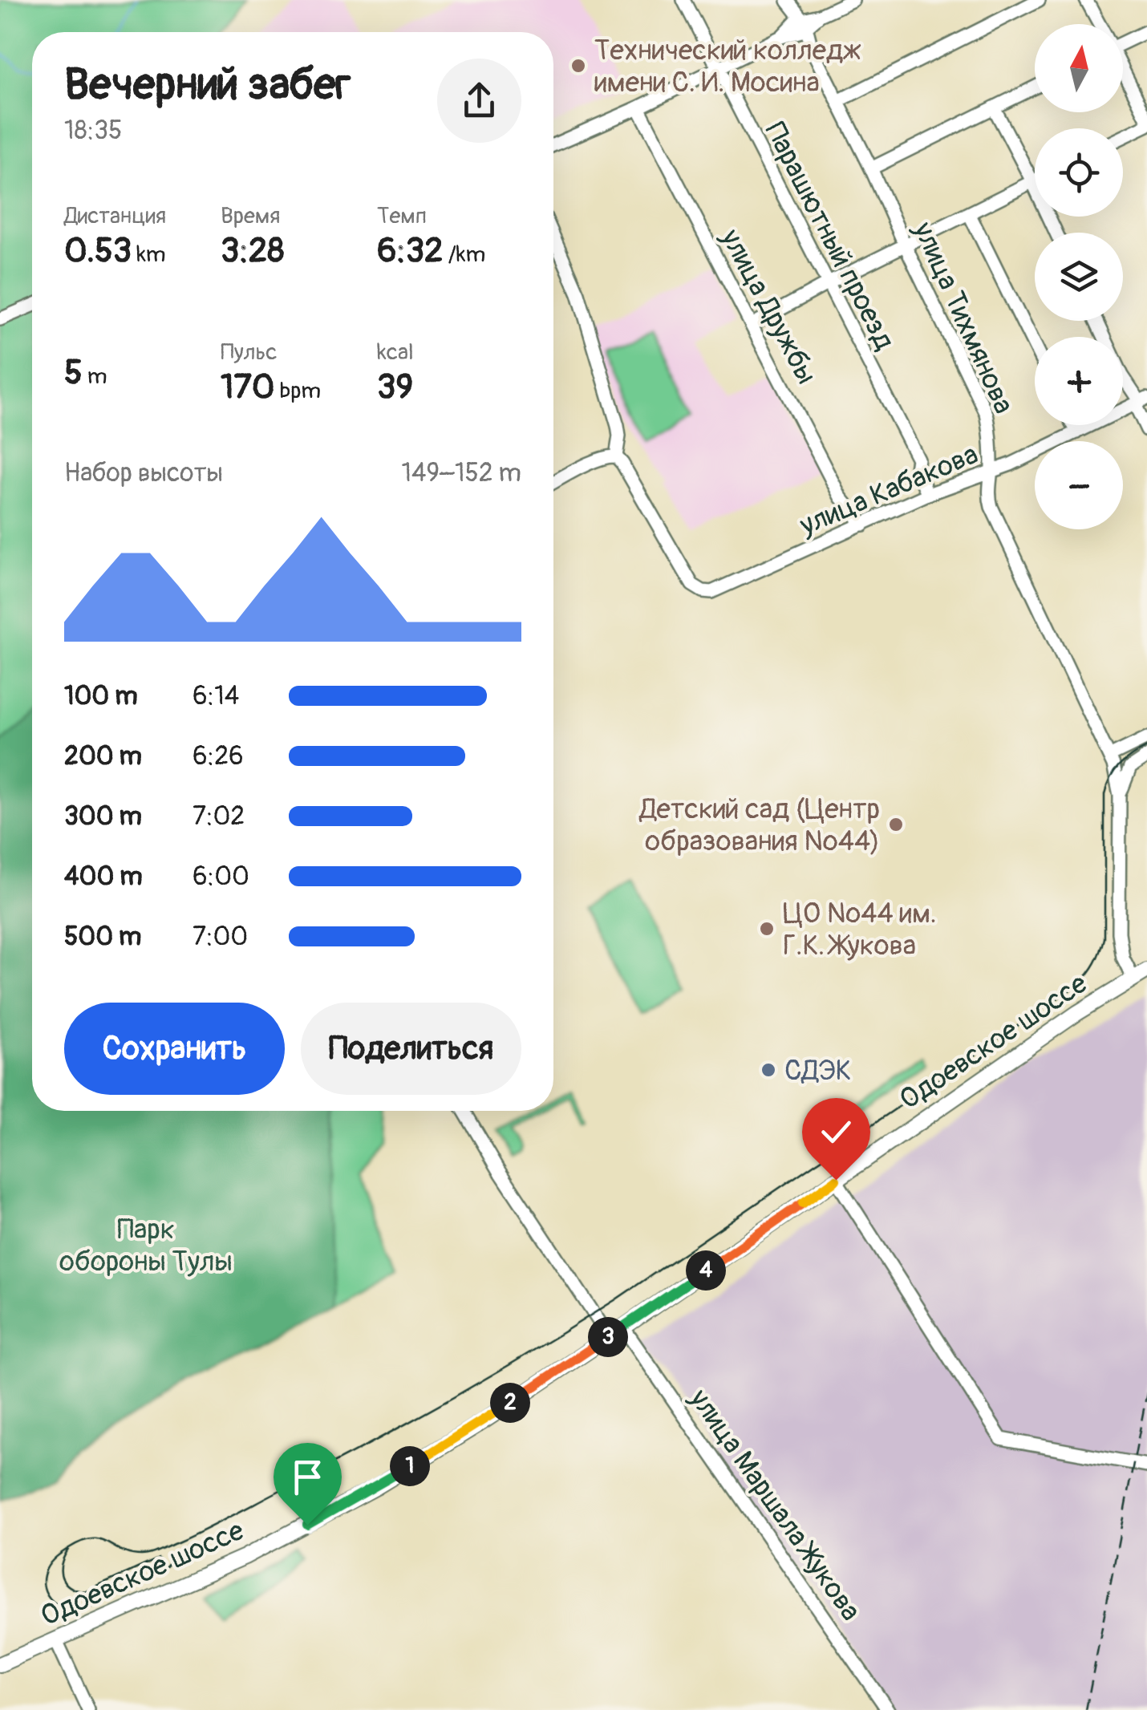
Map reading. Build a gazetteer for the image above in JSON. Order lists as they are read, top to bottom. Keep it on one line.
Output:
{"streets":{"main road":["Одоевское шоссе"],"street":["Парашютный проезд","улица Дружбы","улица Тихмянова","улица Кабакова","улица Маршала Жукова"]},"crossings":[["Парашютный проезд","улица Кабакова"],["улица Дружбы","улица Кабакова"],["улица Тихмянова","улица Кабакова"],["улица Тихмянова","Одоевское шоссе"],["Одоевское шоссе","улица Маршала Жукова"]],"parks":["Парк обороны Тулы"],"places":["Технический колледж имени С. И. Мосина","Детский сад (Центр образования №44)","ЦО №44 им. Г.К. Жукова","СДЭК"],"north":"top","page":{"map_buttons":["+","−"],"heading":["Вечерний забег","18:35"],"stats":[["Дистанция","0.53 km"],["Время","3:28"],["Темп","6:32 /km"],["5 m"],["Пульс","170 bpm"],["kcal","39"]],"chart":["Набор высоты","149–152 m"],"list":[{"name":"100 m","note":"6:14"},{"name":"200 m","note":"6:26"},{"name":"300 m","note":"7:02"},{"name":"400 m","note":"6:00"},{"name":"500 m","note":"7:00"}],"buttons":["Сохранить","Поделиться"],"pins":["4","3","2","1"]}}
